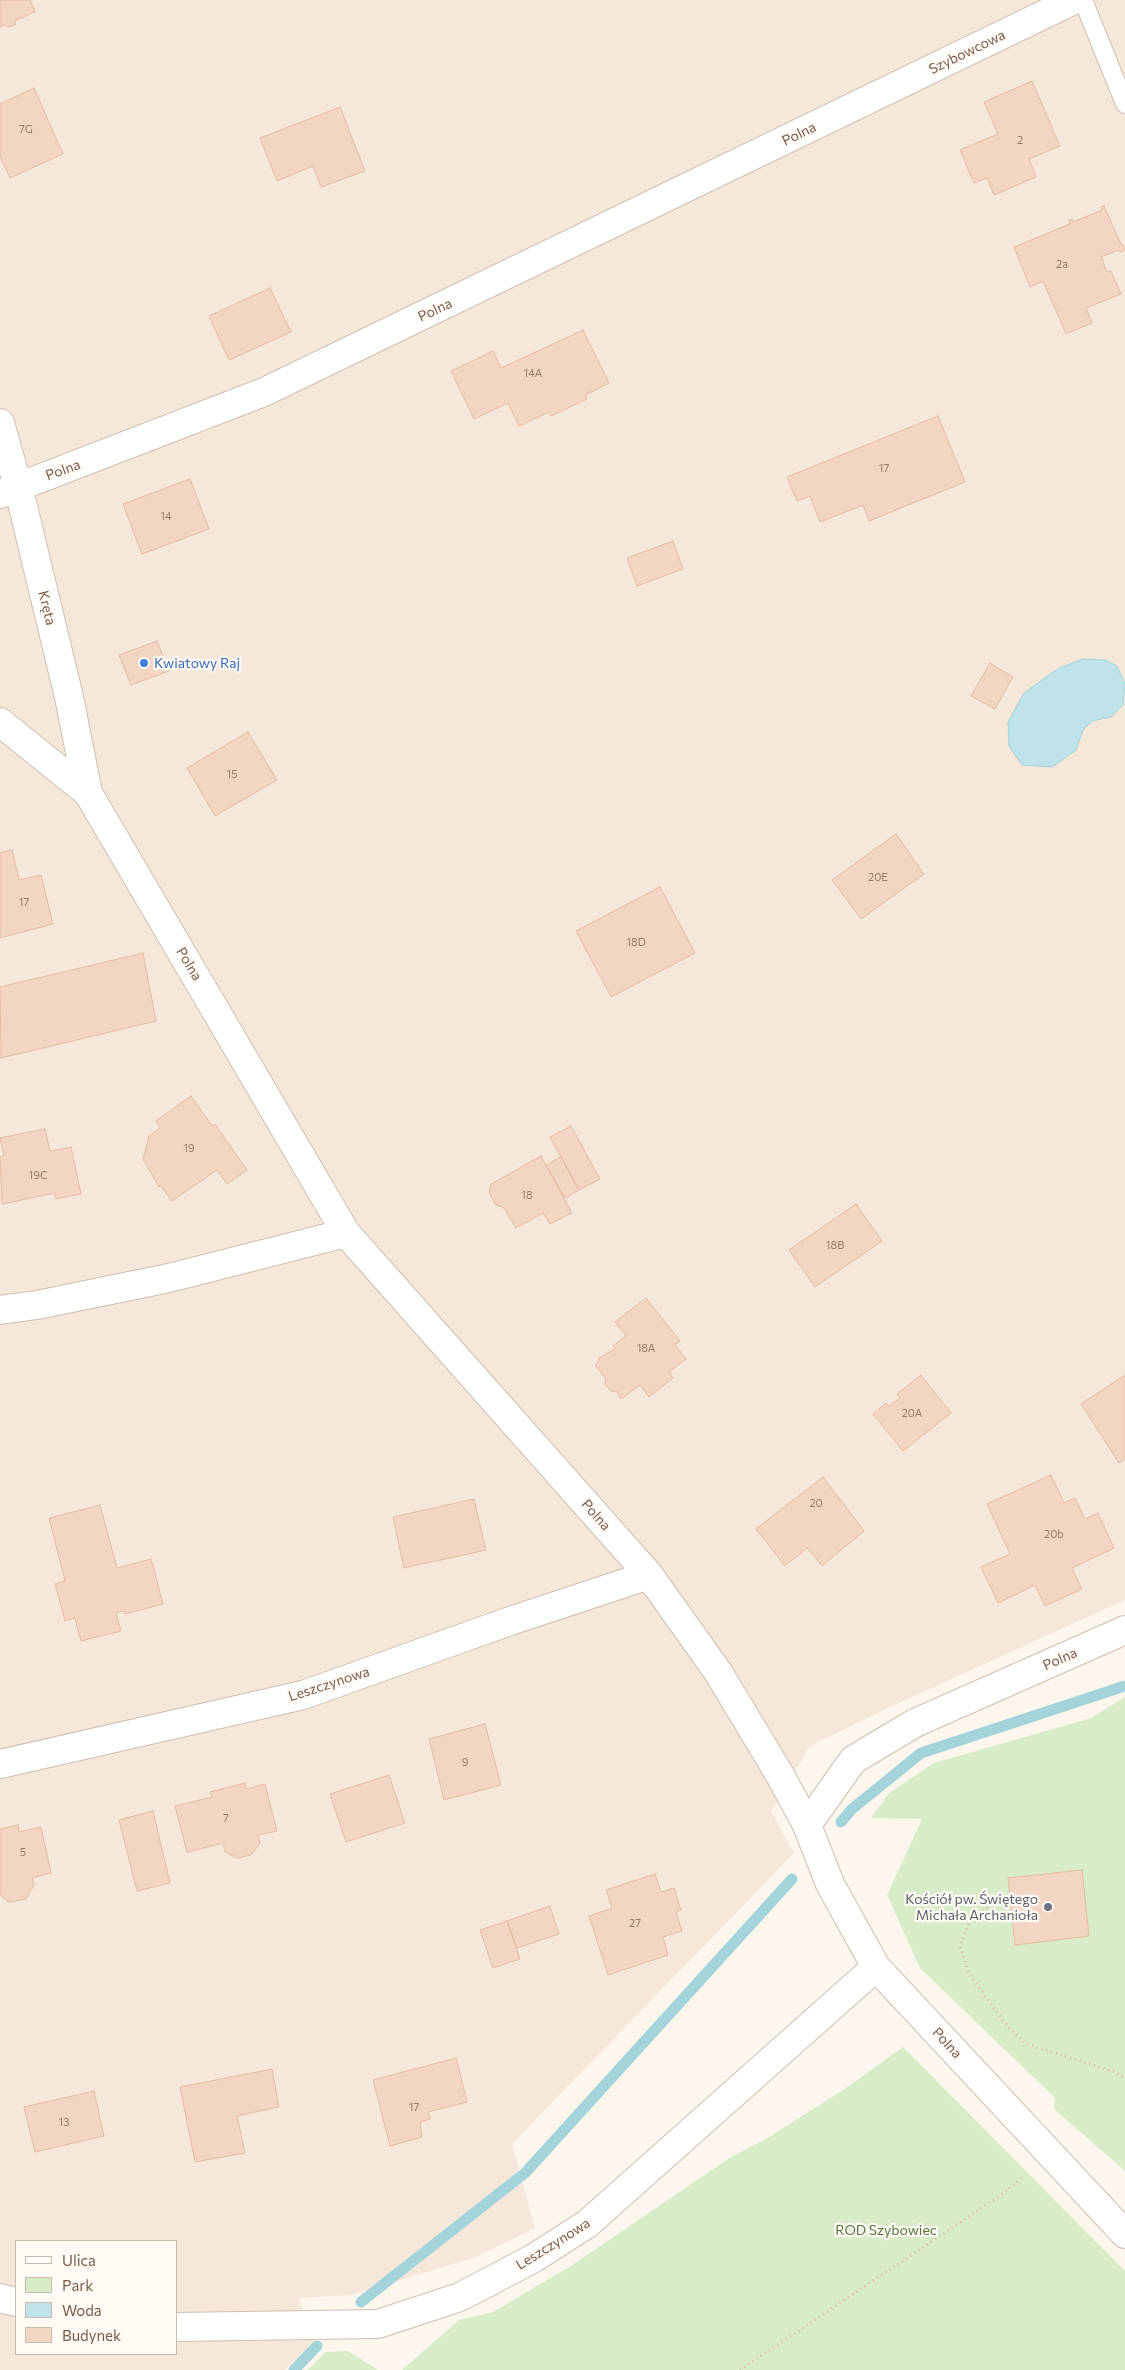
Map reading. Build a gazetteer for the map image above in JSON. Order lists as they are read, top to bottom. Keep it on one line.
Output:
{"streets":{"street":["Szybowcowa","Polna","Kręta","Leszczynowa"]},"crossings":[["Szybowcowa","Polna"],["Polna","Kręta"],["Polna","Leszczynowa"]],"parks":["ROD Szybowiec"],"places":["Kwiatowy Raj","Kościół pw. Świętego Michała Archanioła"],"house_numbers":["7G","2","2a","14A","17","14","15","20E","17","18D","19","19C","18","18B","18A","20A","20","20b","9","7","5","27","17","13"],"legend":["Ulica","Park","Woda","Budynek"]}
